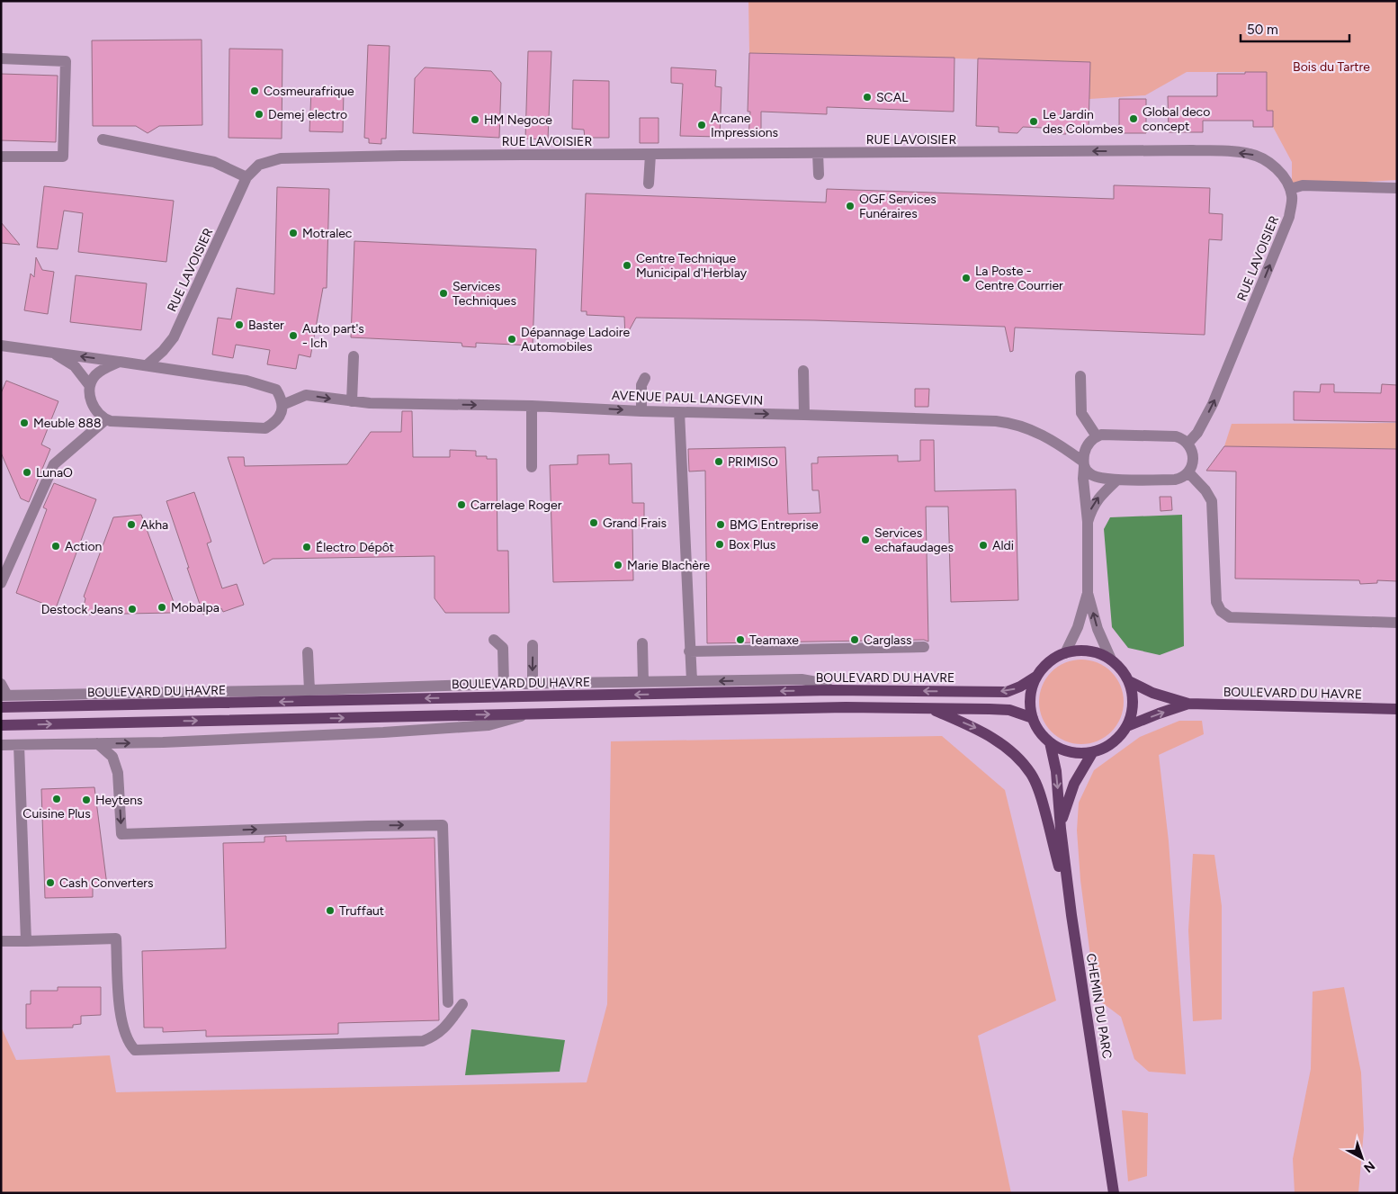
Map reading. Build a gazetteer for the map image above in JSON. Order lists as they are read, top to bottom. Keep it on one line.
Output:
{"streets":{"main road":["BOULEVARD DU HAVRE","CHEMIN DU PARC"],"street":["RUE LAVOISIER","AVENUE PAUL LANGEVIN"]},"crossings":[["BOULEVARD DU HAVRE","CHEMIN DU PARC"]],"one_way":["AVENUE PAUL LANGEVIN"],"parks":["Bois du Tartre"],"places":["Cosmeurafrique","SCAL","Demej electro","Global deco concept","HM Negoce","Le Jardin des Colombes","Arcane Impressions","OGF Services Funéraires","Motralec","Centre Technique Municipal d'Herblay","La Poste - Centre Courrier","Services Techniques","Baster","Auto part's - lch","Dépannage Ladoire Automobiles","Meuble 888","PRIMISO","LunaO","Carrelage Roger","Grand Frais","Akha","BMG Entreprise","Services echafaudages","Box Plus","Aldi","Action","Électro Dépôt","Marie Blachère","Mobalpa","Destock Jeans","Teamaxe","Carglass","Cuisine Plus","Heytens","Cash Converters","Truffaut"],"scale_bar":"50 m","north":"bottom right"}
